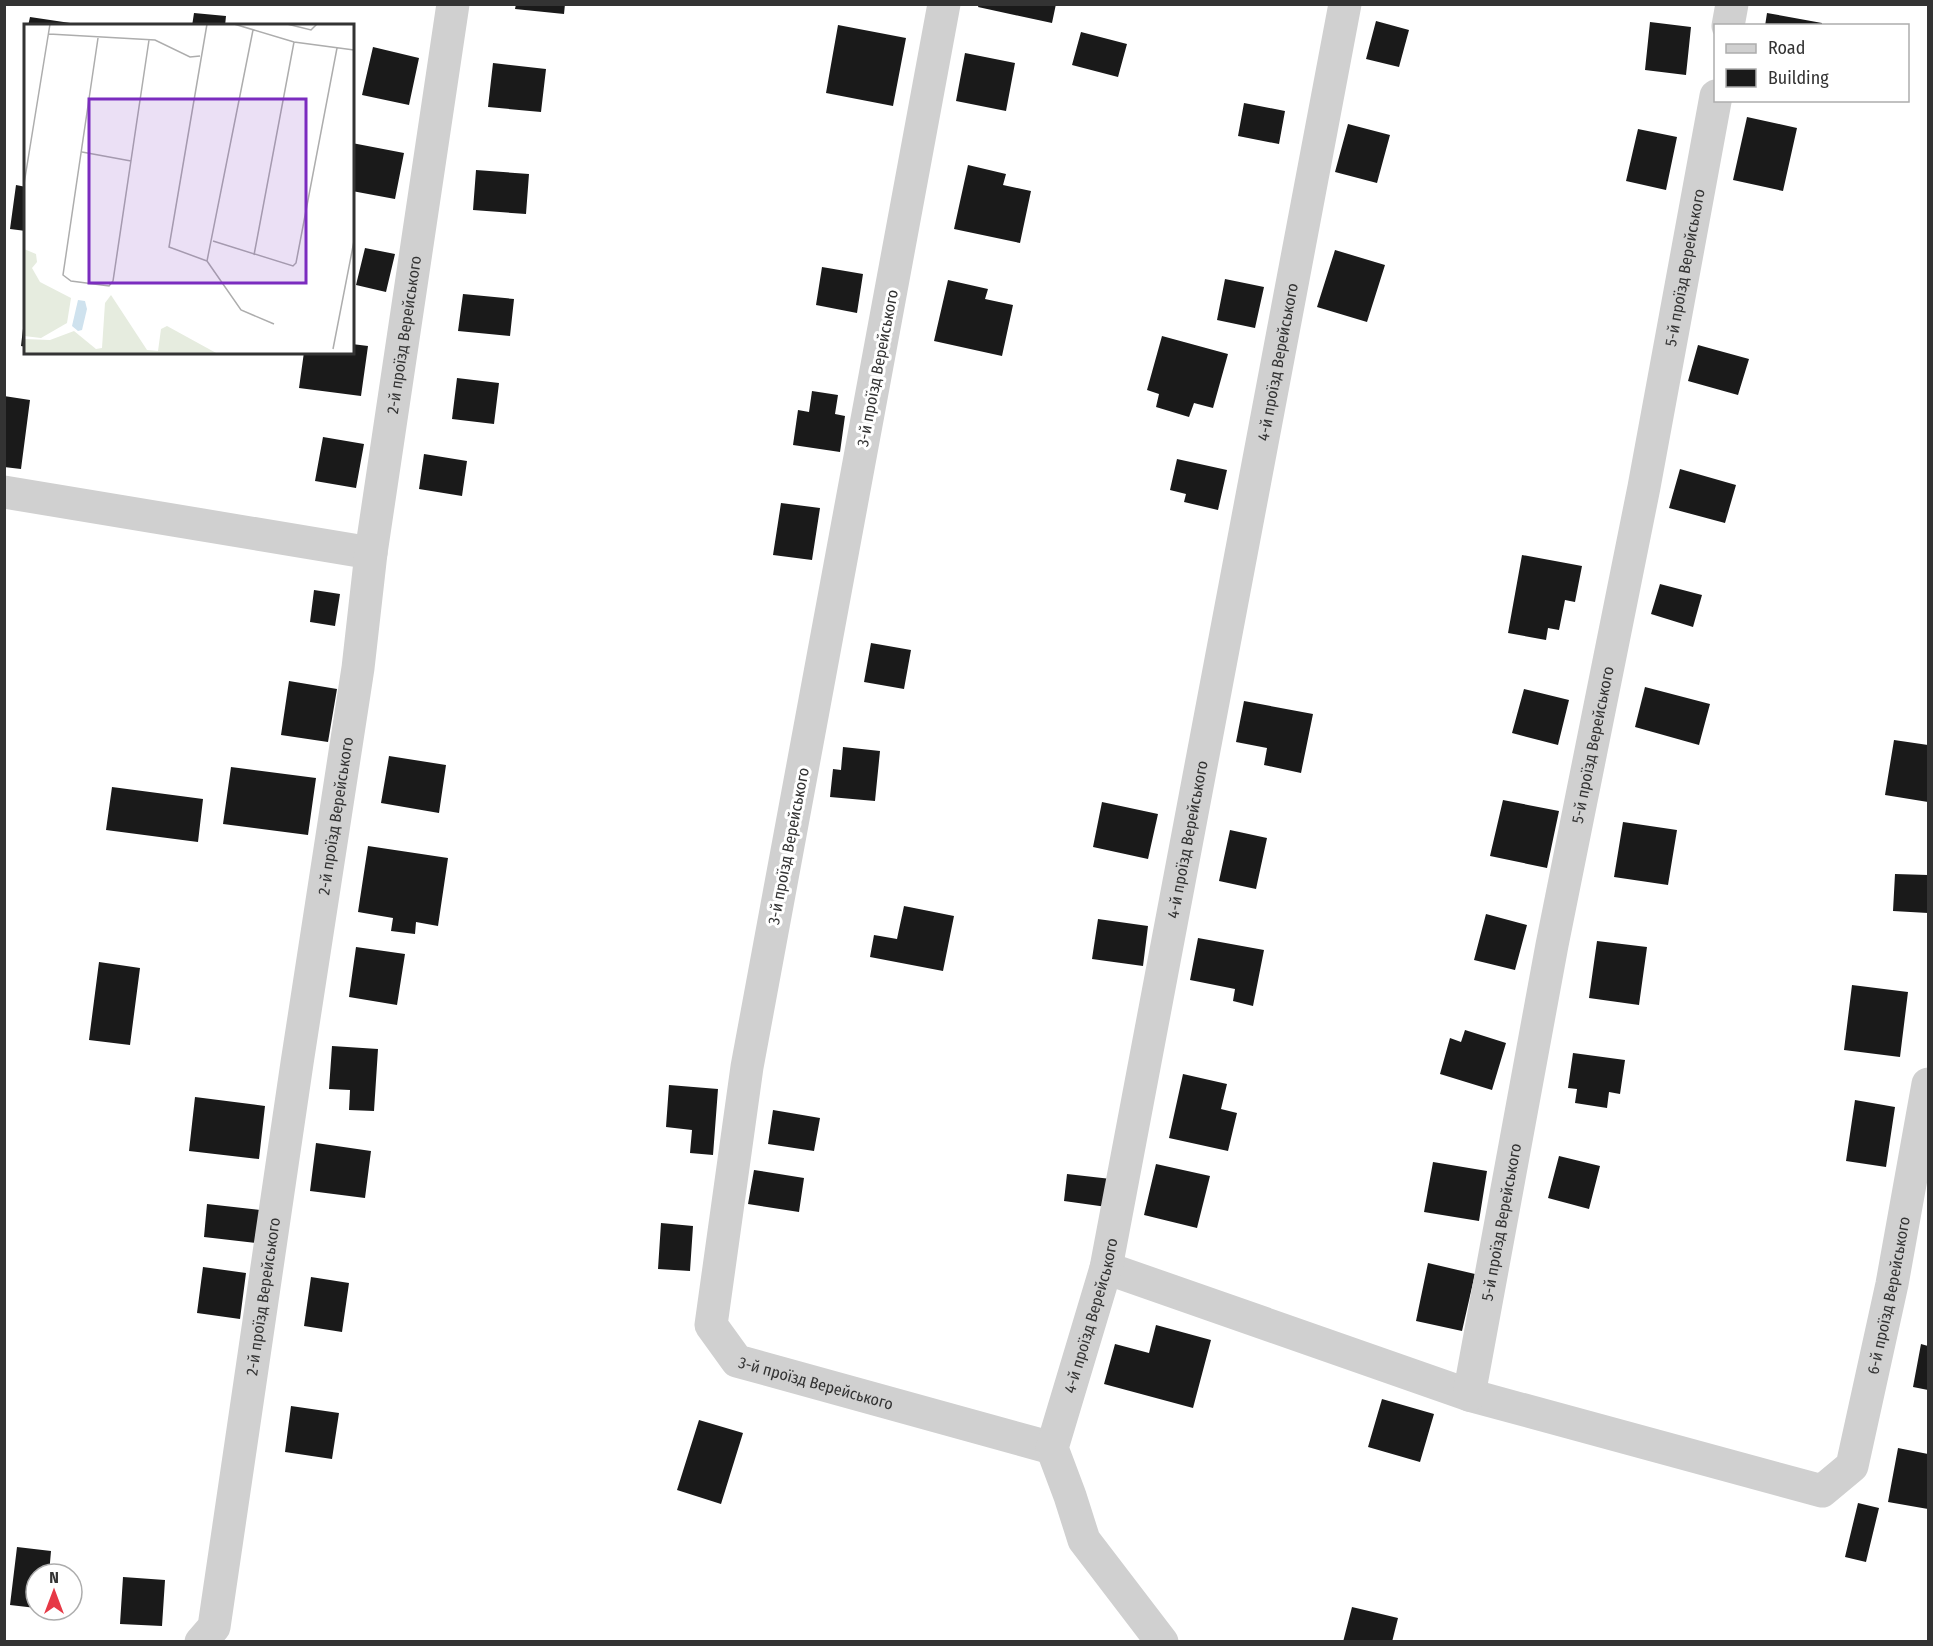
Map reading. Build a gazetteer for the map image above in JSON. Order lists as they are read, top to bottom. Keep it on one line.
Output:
{"streets":{"street":["5-й проїзд Верейського","2-й проїзд Верейського","4-й проїзд Верейського","3-й проїзд Верейського","6-й проїзд Верейського"]},"crossings":[["5-й проїзд Верейського","6-й проїзд Верейського"],["4-й проїзд Верейського","3-й проїзд Верейського"]],"legend":["Road","Building"],"north":"top"}
